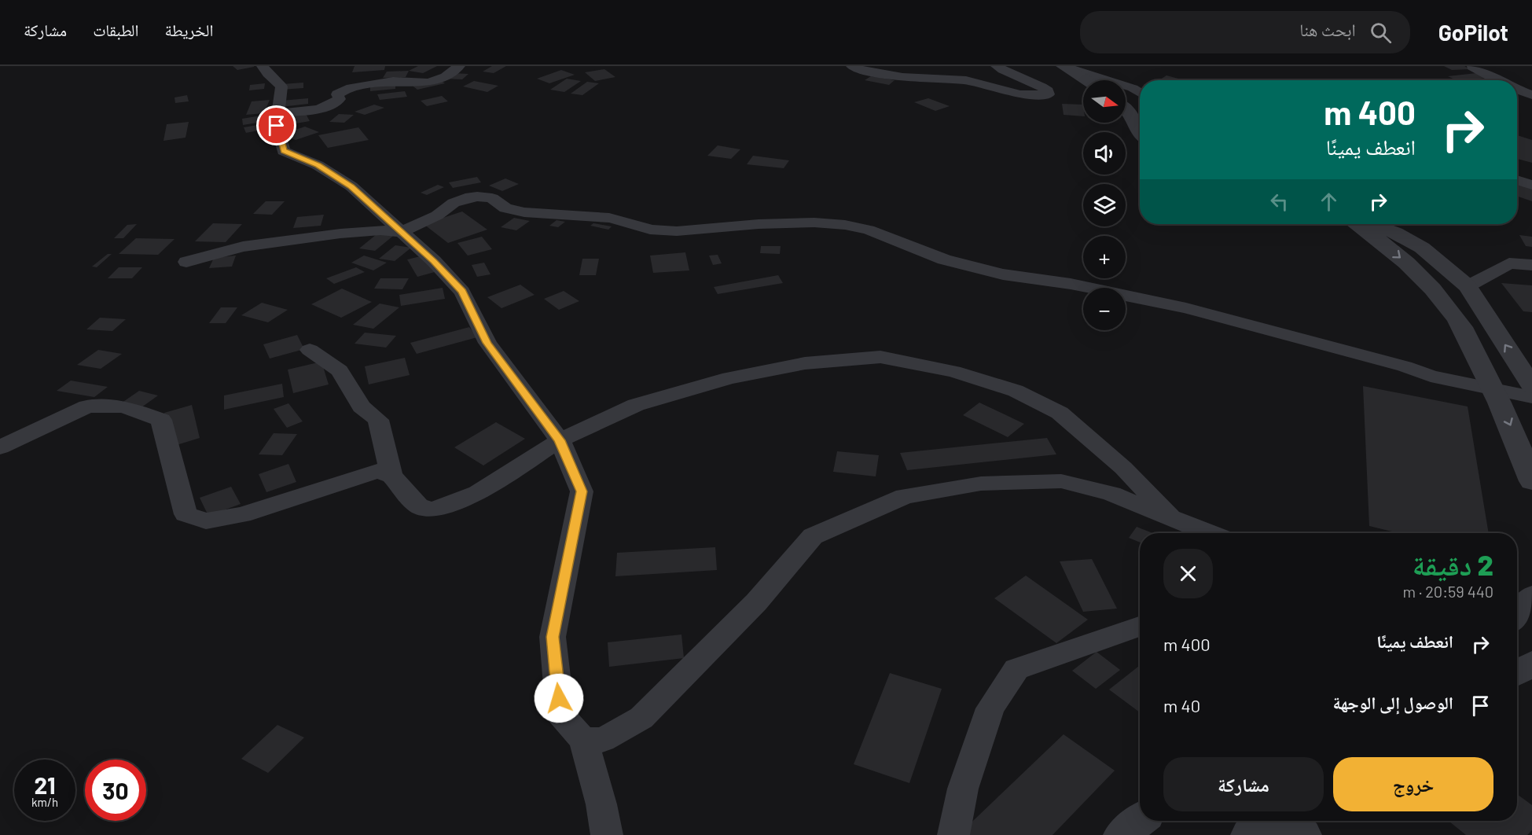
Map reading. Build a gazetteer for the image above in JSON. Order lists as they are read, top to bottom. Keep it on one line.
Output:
{"north":"right","page":{"header":"GoPilot","search":"ابحث هنا","nav":["الخريطة","الطبقات","مشاركة"],"map_buttons":["+","−"],"turn":["400 m","انعطف يمينًا"],"heading":["2 دقيقة","440 m · 20:59"],"list":[{"name":"انعطف يمينًا","value":"400 m"},{"name":"الوصول إلى الوجهة","value":"40 m"}],"buttons":["خروج","مشاركة"],"speed":"21 km/h","limit":"30"}}
